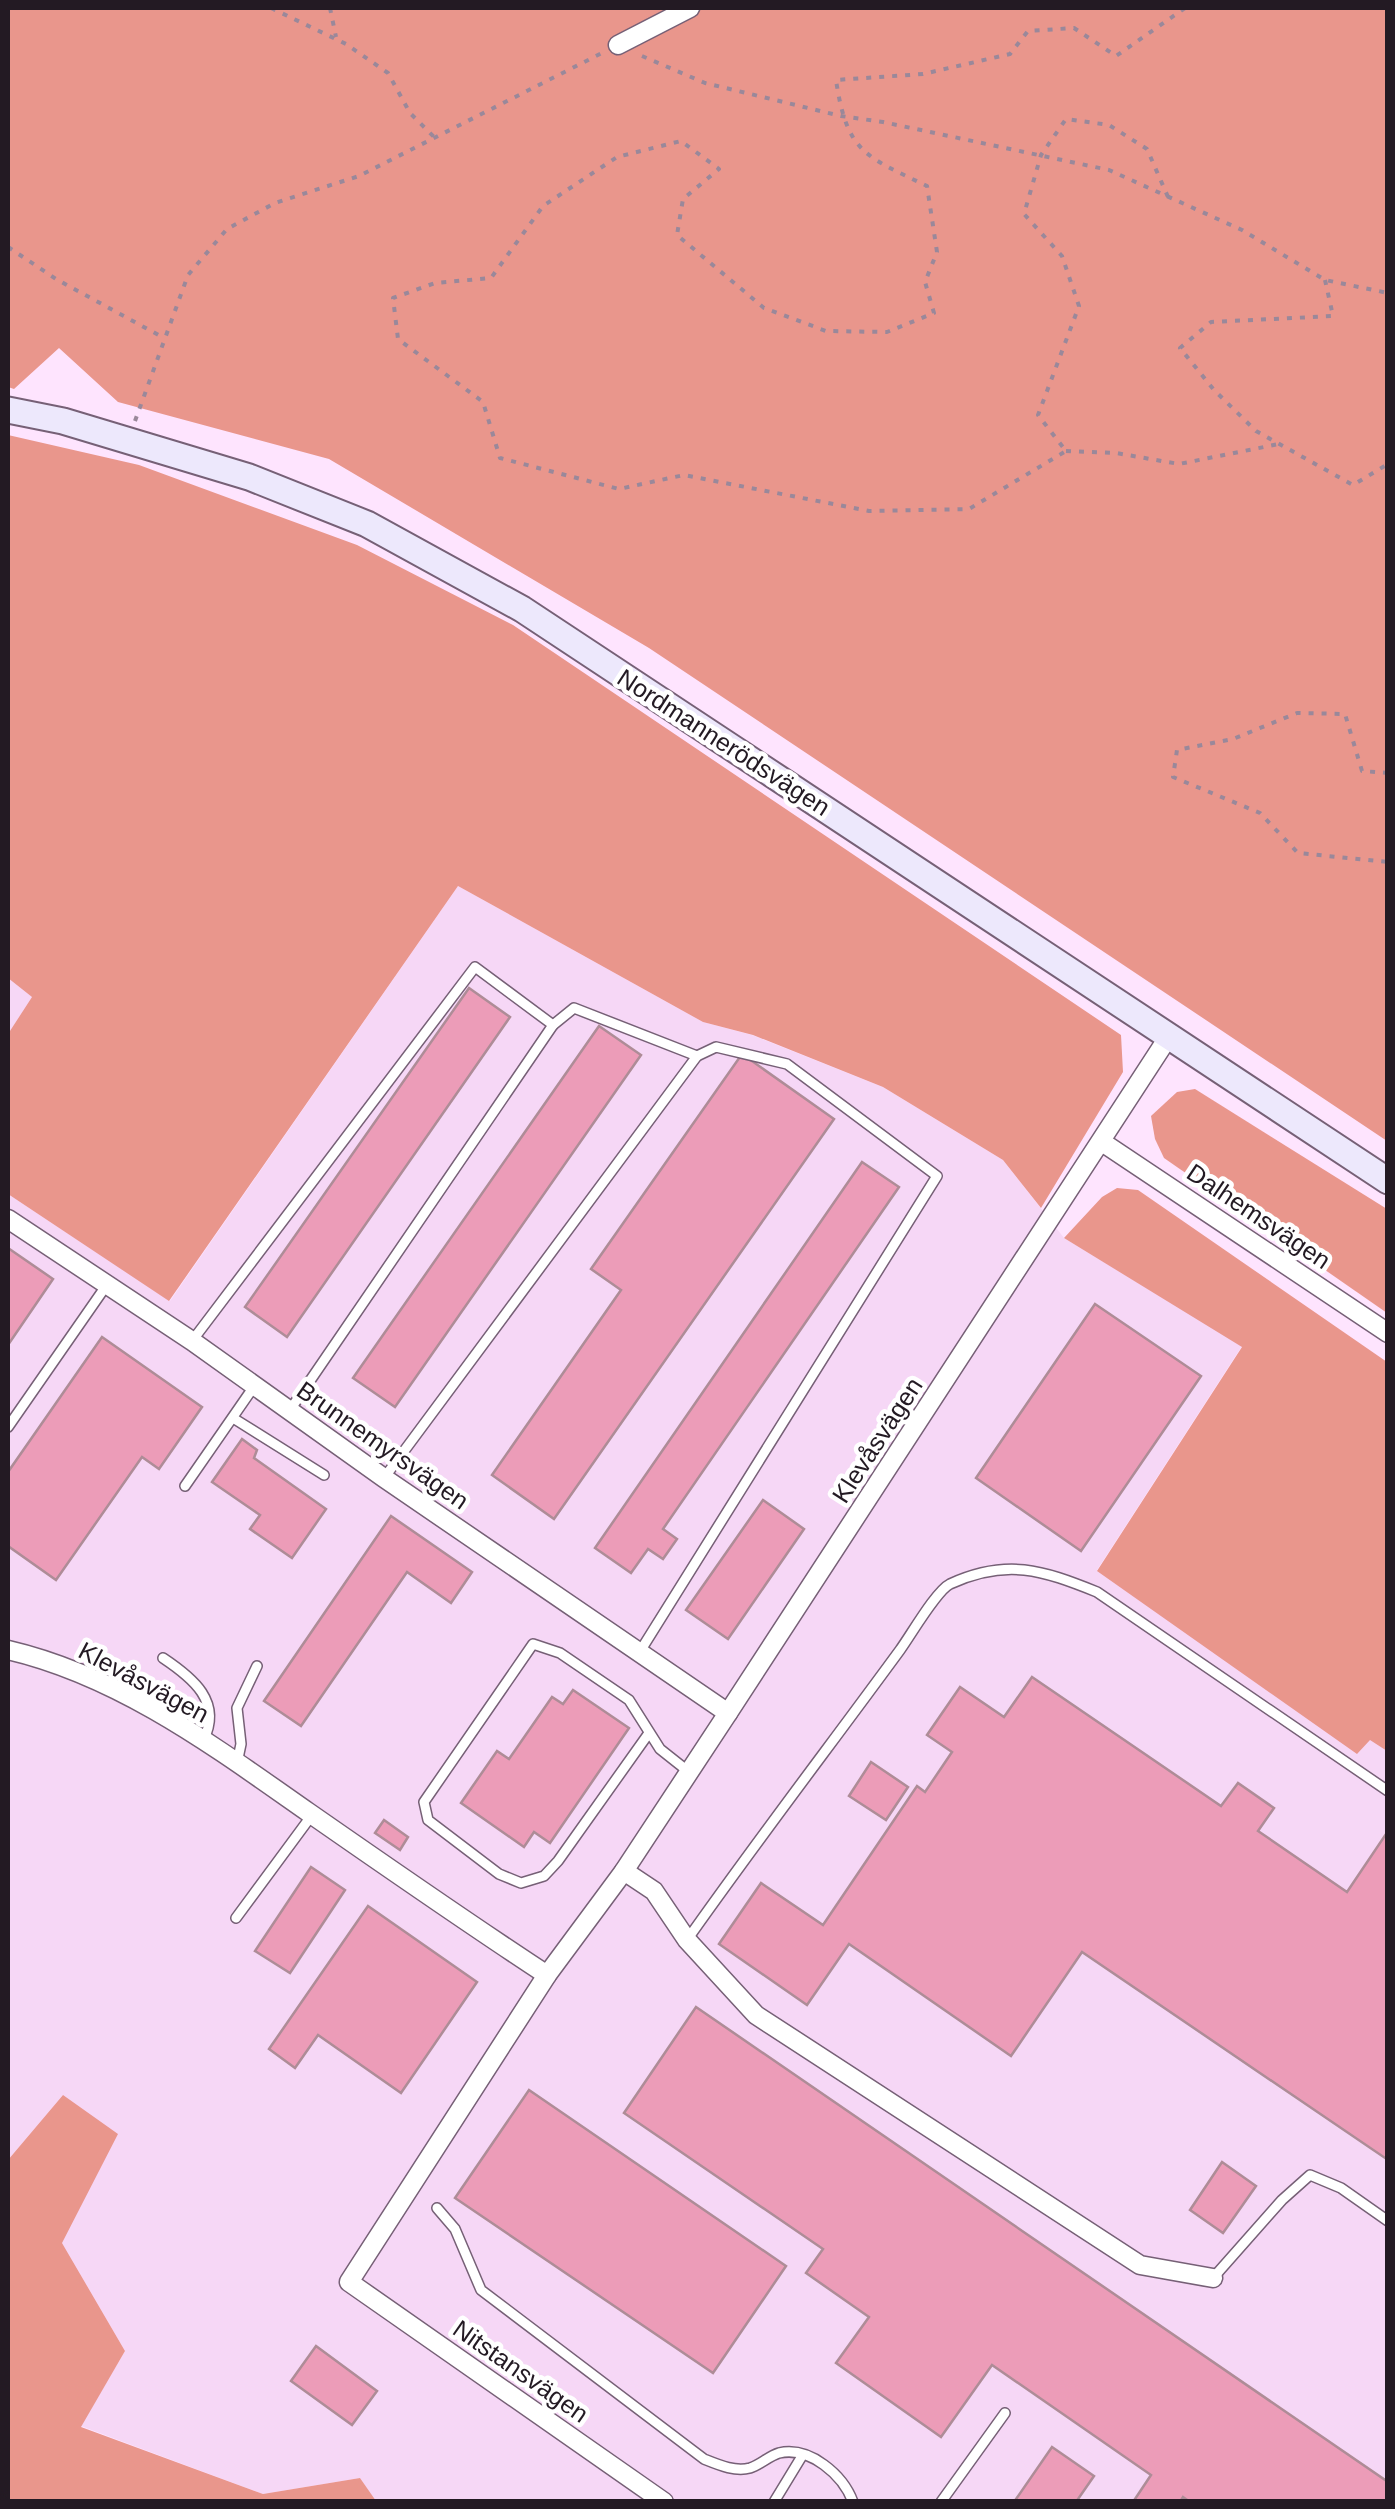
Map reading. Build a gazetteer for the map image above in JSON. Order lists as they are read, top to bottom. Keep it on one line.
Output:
{"streets":{"main road":["Nordmannerödsvägen"],"street":["Dalhemsvägen","Klevåsvägen","Brunnemyrsvägen","Nitstansvägen"]},"crossings":[["Nordmannerödsvägen","Klevåsvägen"],["Dalhemsvägen","Klevåsvägen"],["Klevåsvägen","Brunnemyrsvägen"],["Klevåsvägen","Nitstansvägen"]]}
